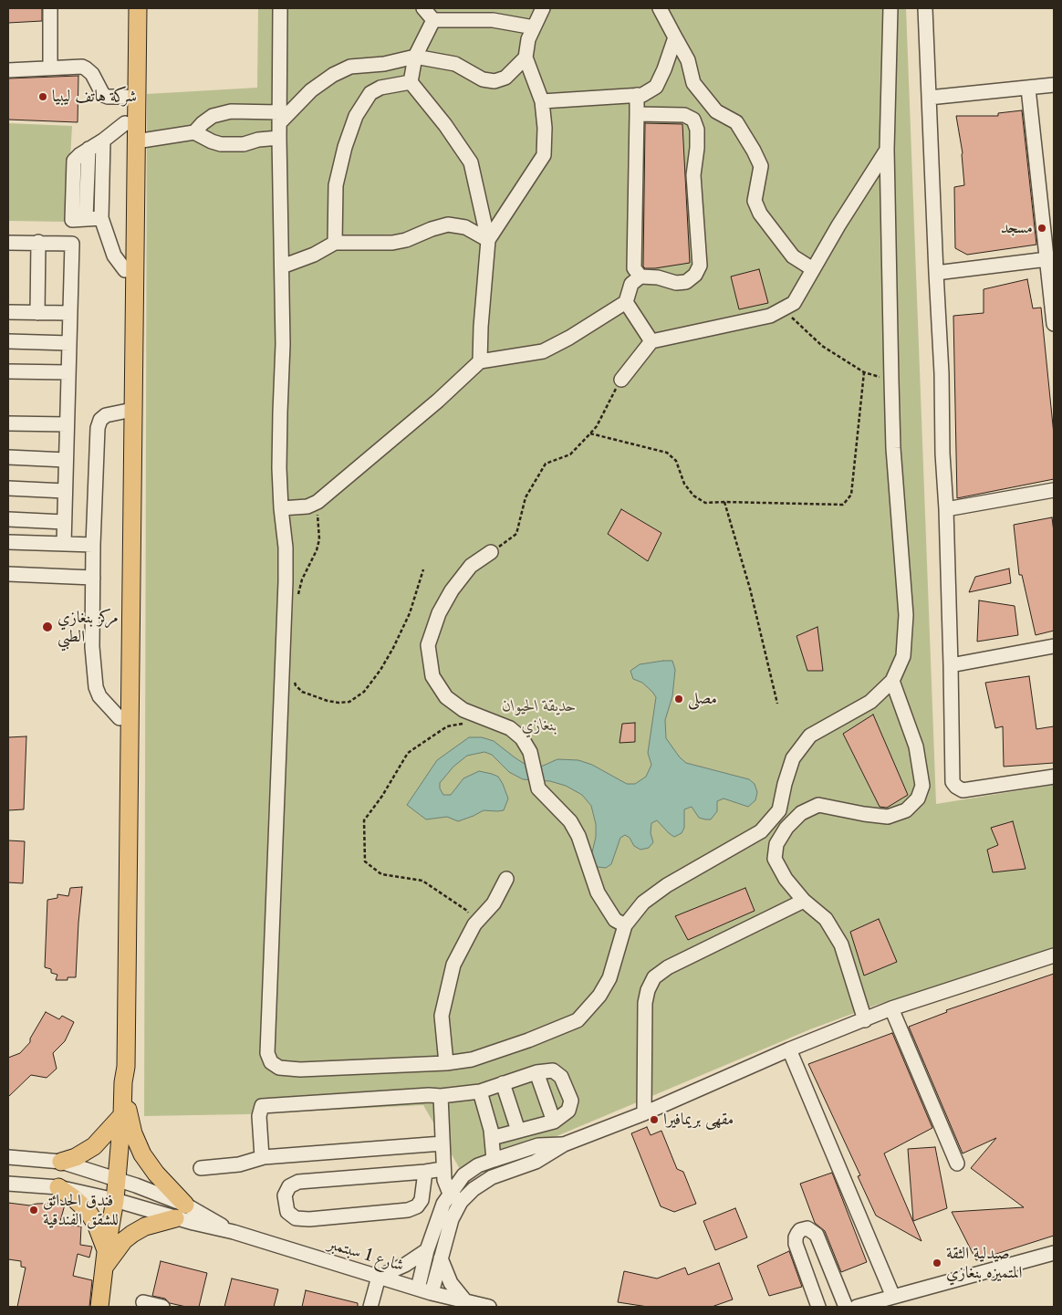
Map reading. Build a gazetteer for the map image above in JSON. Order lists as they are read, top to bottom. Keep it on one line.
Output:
{"streets":{"street":["شارع 1 سبتمبر"]},"parks":["حديقة الحيوان بنغازي"],"places":["شركة هاتف ليبيا","مسجد","مركز بنغازي الطبي","مصلى","مقهى بريمافيرا","فندق الحدائق للشقق الفندقية","صيدلية الثقة المتميزه بنغازي"]}
